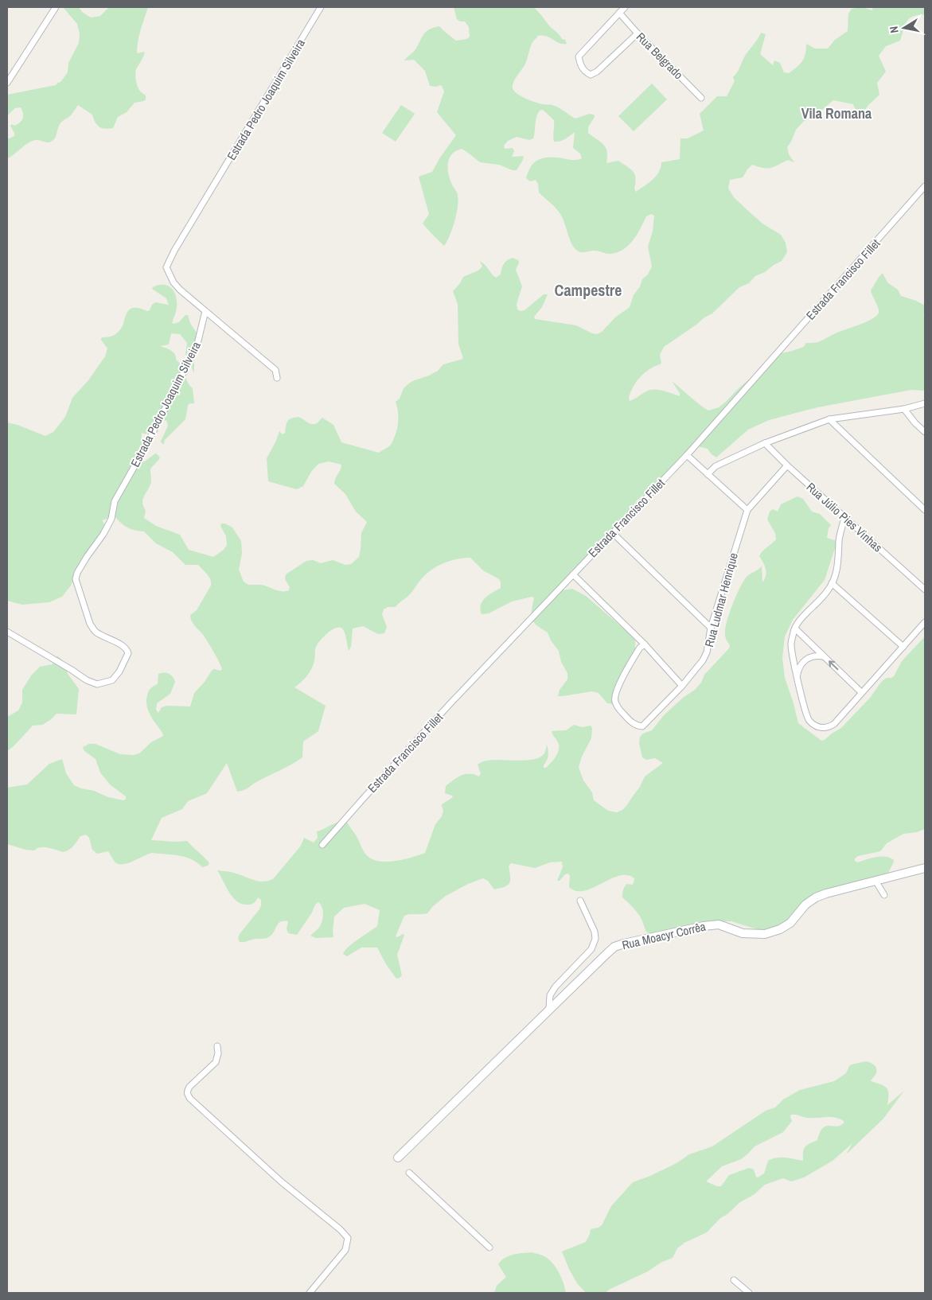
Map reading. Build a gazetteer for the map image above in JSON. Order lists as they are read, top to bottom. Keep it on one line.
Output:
{"streets":{"street":["Rua Belgrado","Estrada Pedro Joaquim Silveira","Estrada Francisco Fillet","Rua Júlio Pies Vinhas","Rua Ludmar Henrique","Rua Moacyr Corrêa"]},"crossings":[["Rua Júlio Pies Vinhas","Rua Ludmar Henrique"]],"districts":["Vila Romana","Campestre"],"north":"left"}
